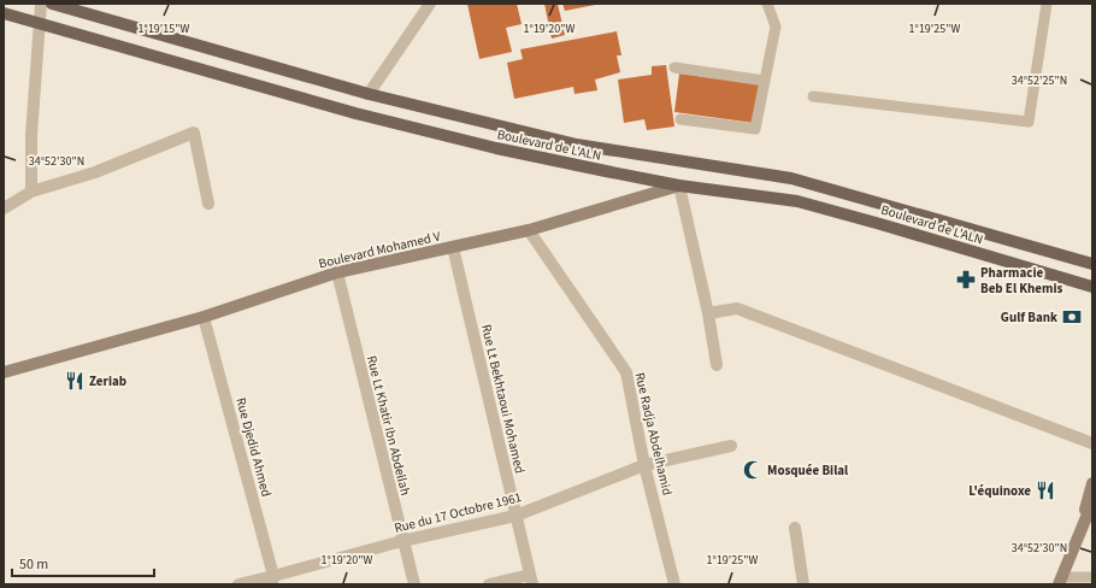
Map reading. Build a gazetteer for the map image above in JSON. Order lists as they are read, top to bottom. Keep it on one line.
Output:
{"streets":{"main road":["Boulevard de L'ALN","Boulevard Mohamed V"],"street":["Rue Lt Bekhtaoui Mohamed","Rue Lt Khatir Ibn Abdellah","Rue Radja Abdelhamid","Rue Djedid Ahmed","Rue du 17 Octobre 1961"]},"crossings":[["Boulevard de L'ALN","Boulevard Mohamed V"],["Boulevard Mohamed V","Rue Lt Bekhtaoui Mohamed"],["Boulevard Mohamed V","Rue Lt Khatir Ibn Abdellah"],["Boulevard Mohamed V","Rue Radja Abdelhamid"],["Boulevard Mohamed V","Rue Djedid Ahmed"],["Rue Lt Bekhtaoui Mohamed","Rue du 17 Octobre 1961"],["Rue Lt Khatir Ibn Abdellah","Rue du 17 Octobre 1961"],["Rue Radja Abdelhamid","Rue du 17 Octobre 1961"],["Rue Djedid Ahmed","Rue du 17 Octobre 1961"]],"places":{"pharmacy":["Pharmacie Beb El Khemis"],"bank":["Gulf Bank"],"restaurant":["Zeriab","L'équinoxe"],"mosque":["Mosquée Bilal"]},"scale_bar":"50 m","coordinates":["1°19'25\"W","1°19'15\"W","1°19'20\"W","34°52'25\"N","34°52'30\"N"]}
